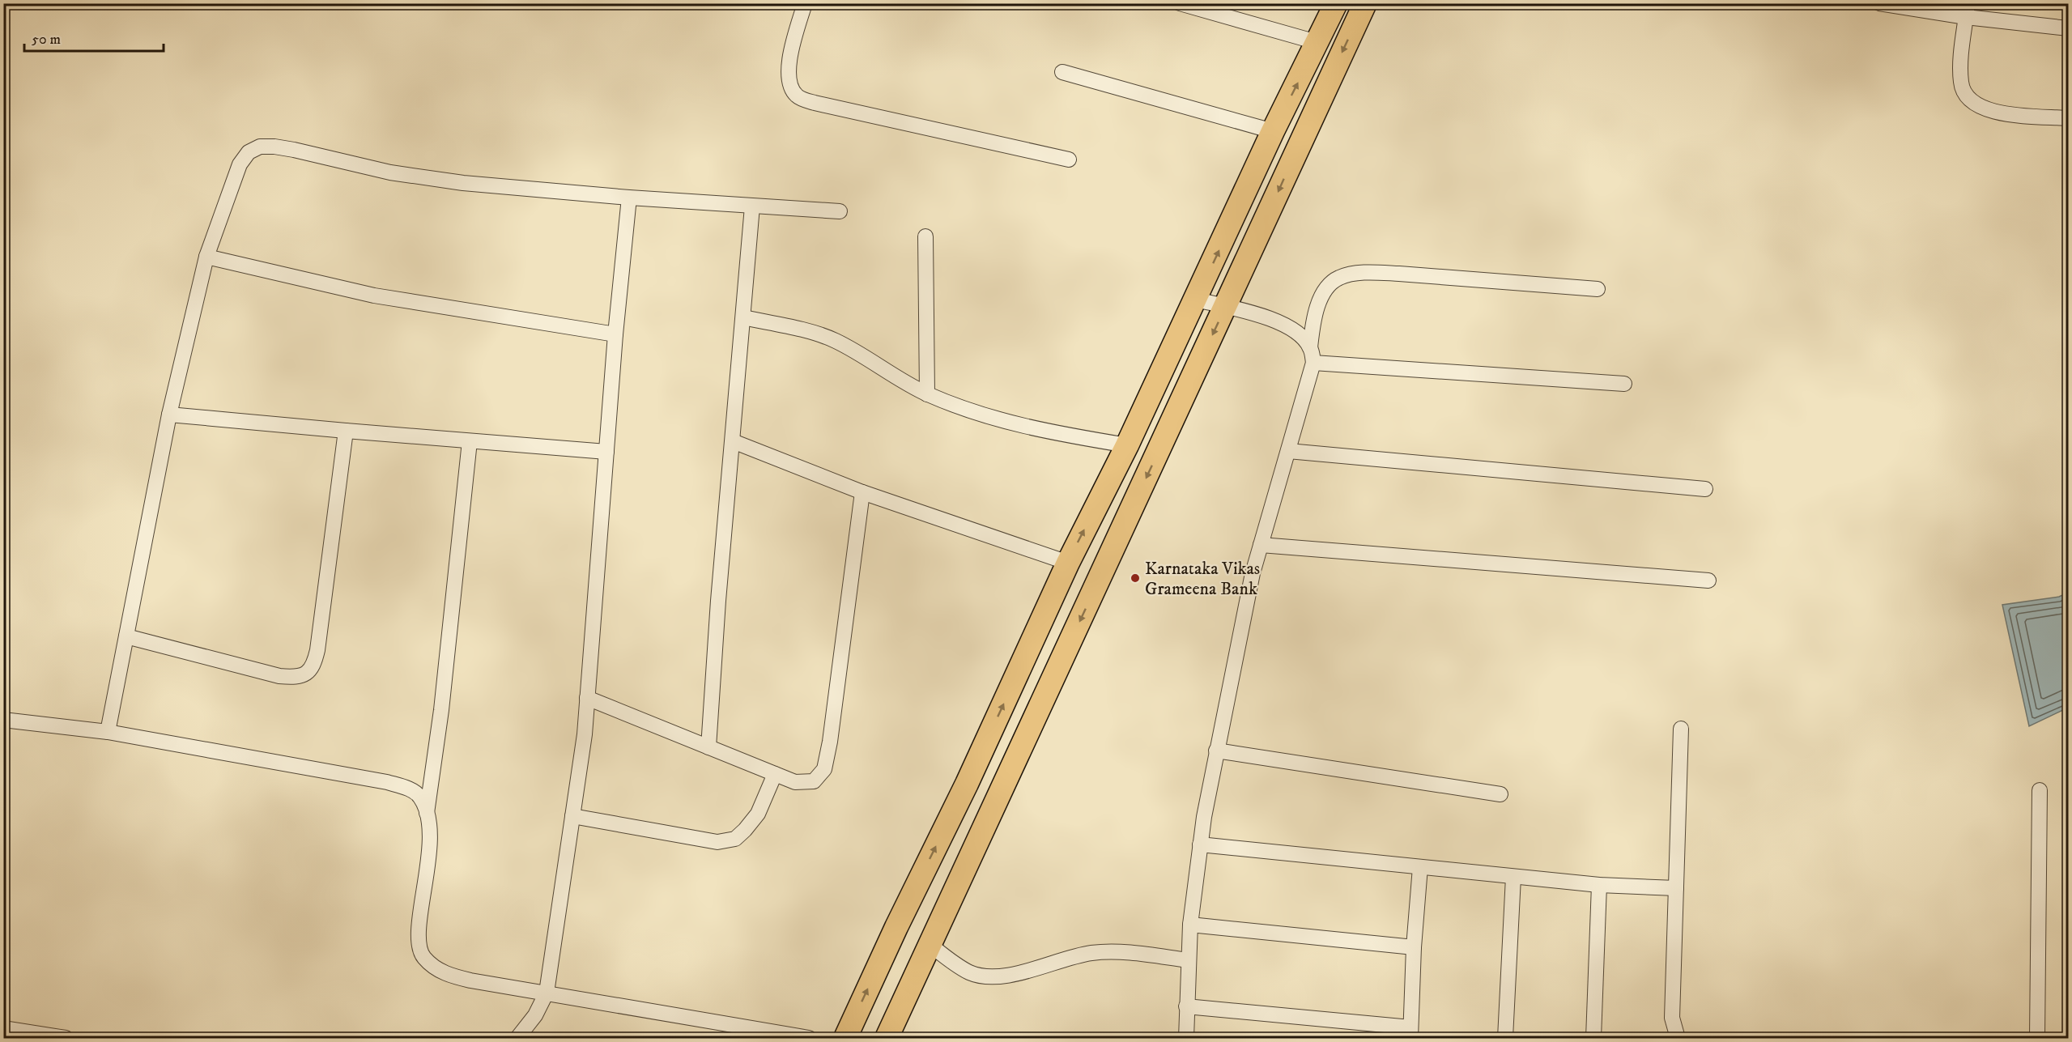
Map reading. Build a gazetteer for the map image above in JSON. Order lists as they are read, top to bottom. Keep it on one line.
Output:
{"places":["Karnataka Vikas Grameena Bank"],"scale_bar":"50 m"}
